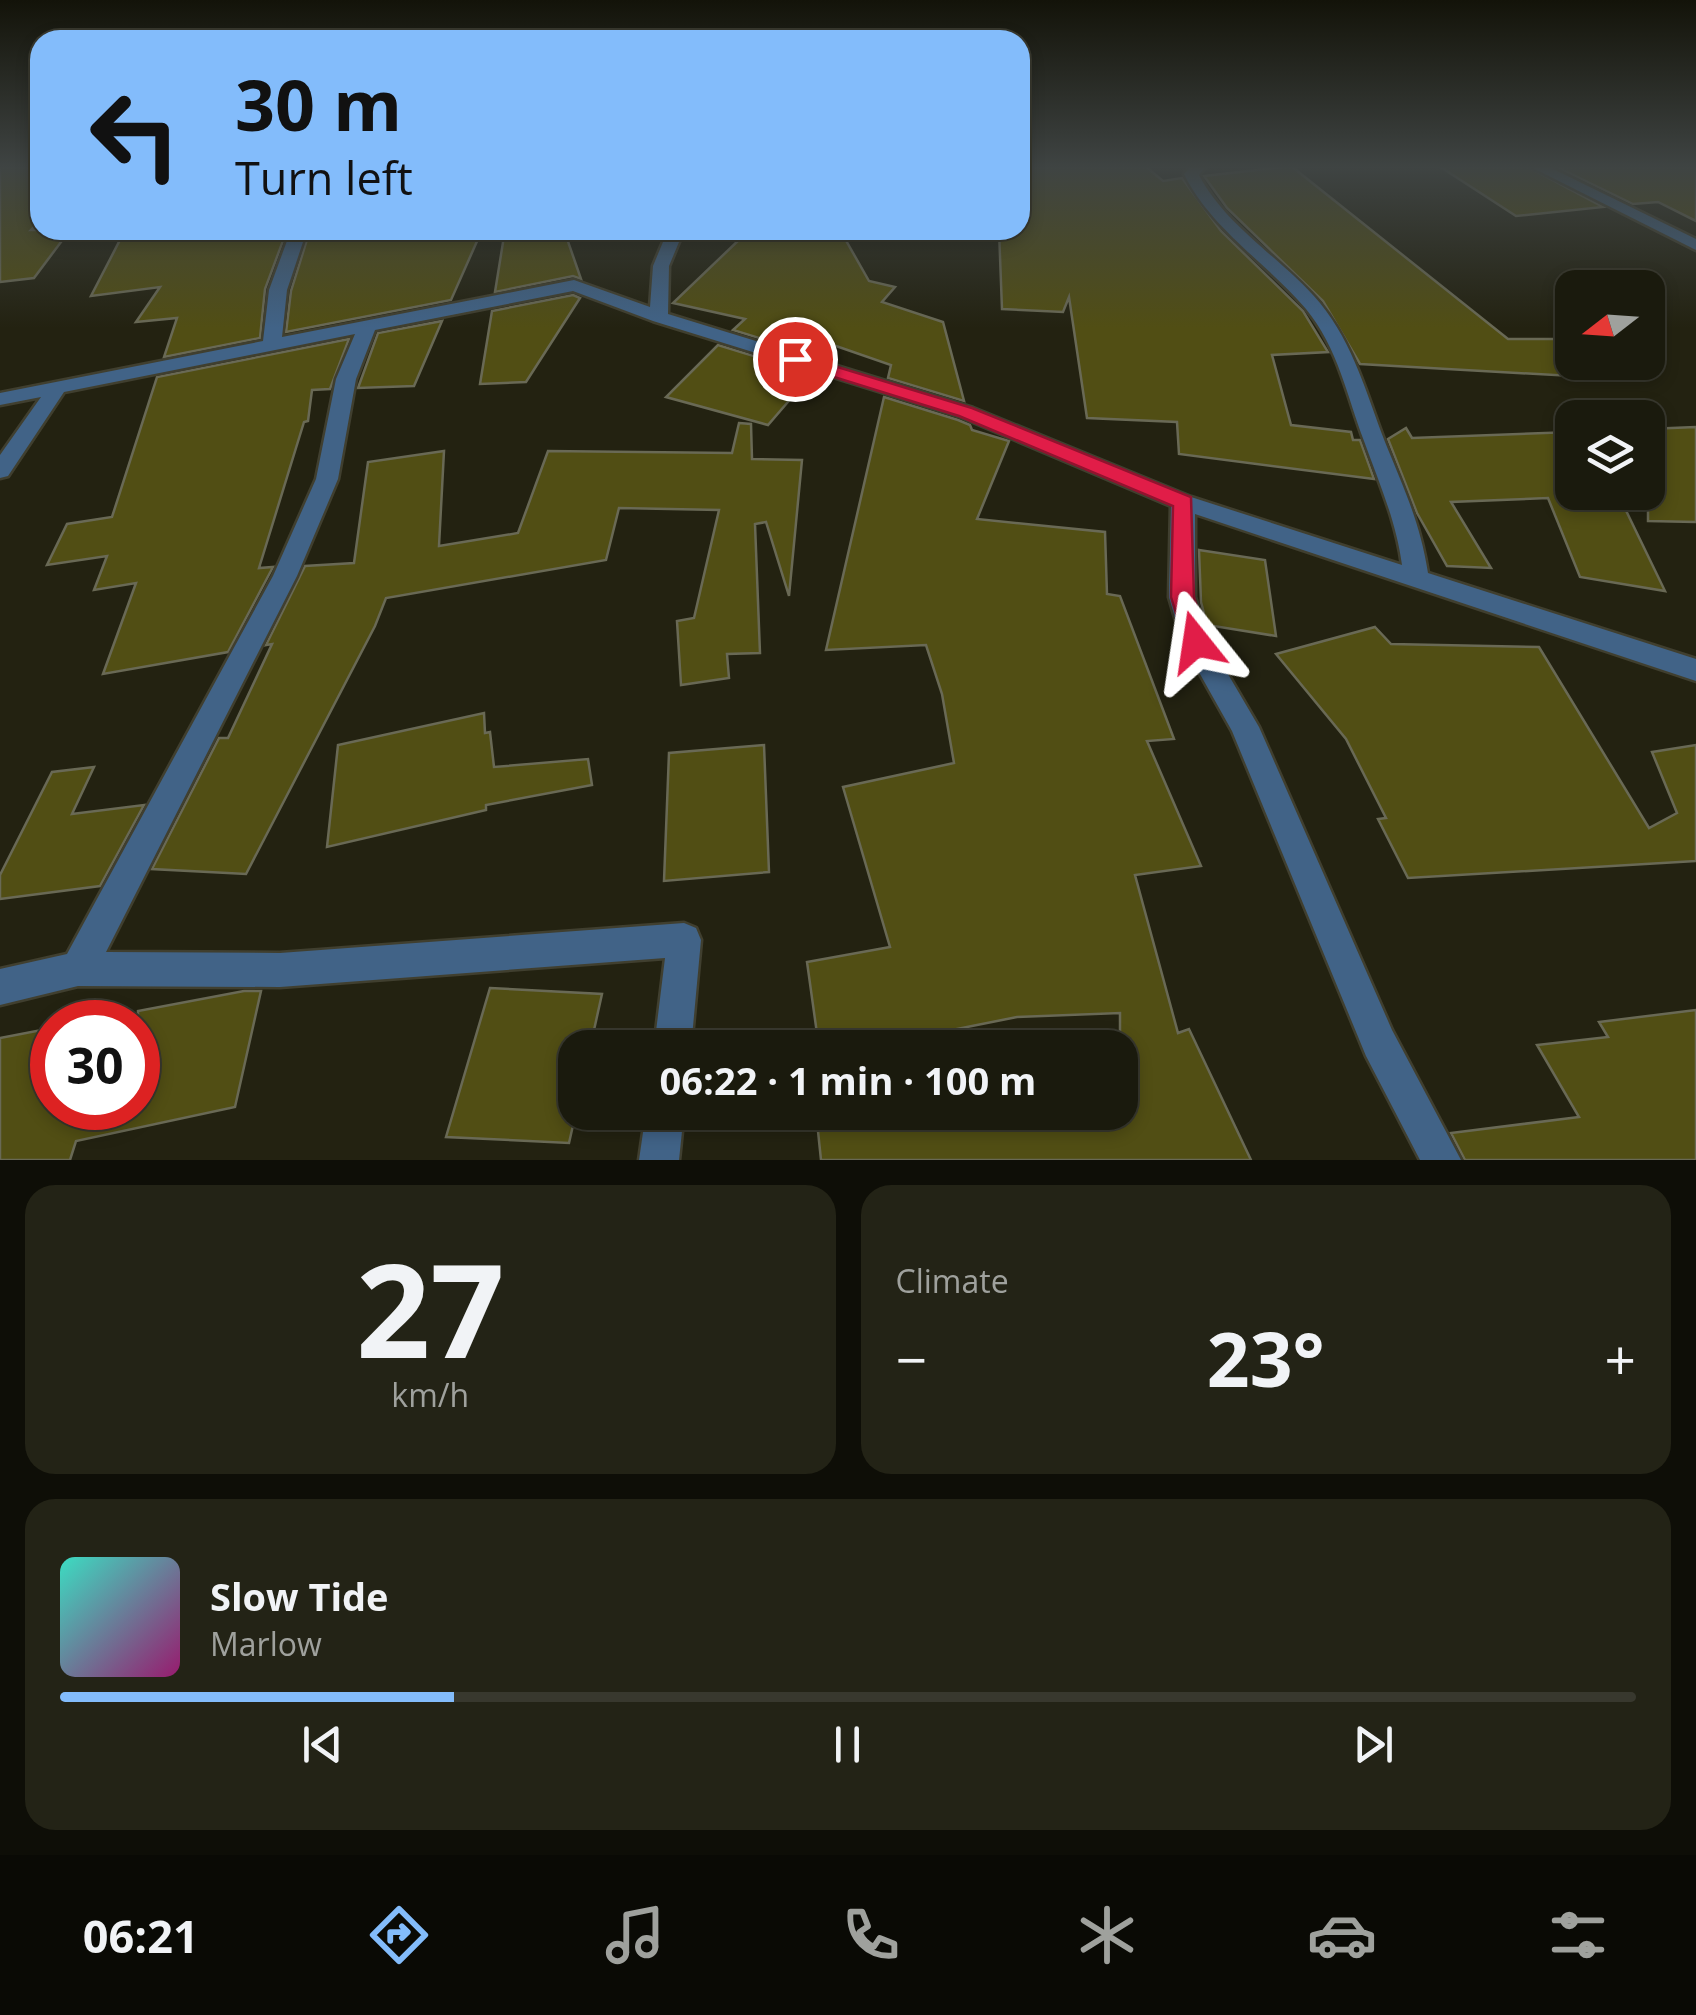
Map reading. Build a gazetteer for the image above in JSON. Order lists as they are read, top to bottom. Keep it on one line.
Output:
{"north":"left","page":{"turn":["30 m","Turn left"],"limit":"30","trip":"06:22 · 1 min · 100 m","tile":[["27","km/h"],"Climate"],"heat":["−","23°","+"],"song":["Slow Tide","Marlow"],"tabs":"06:21"}}
